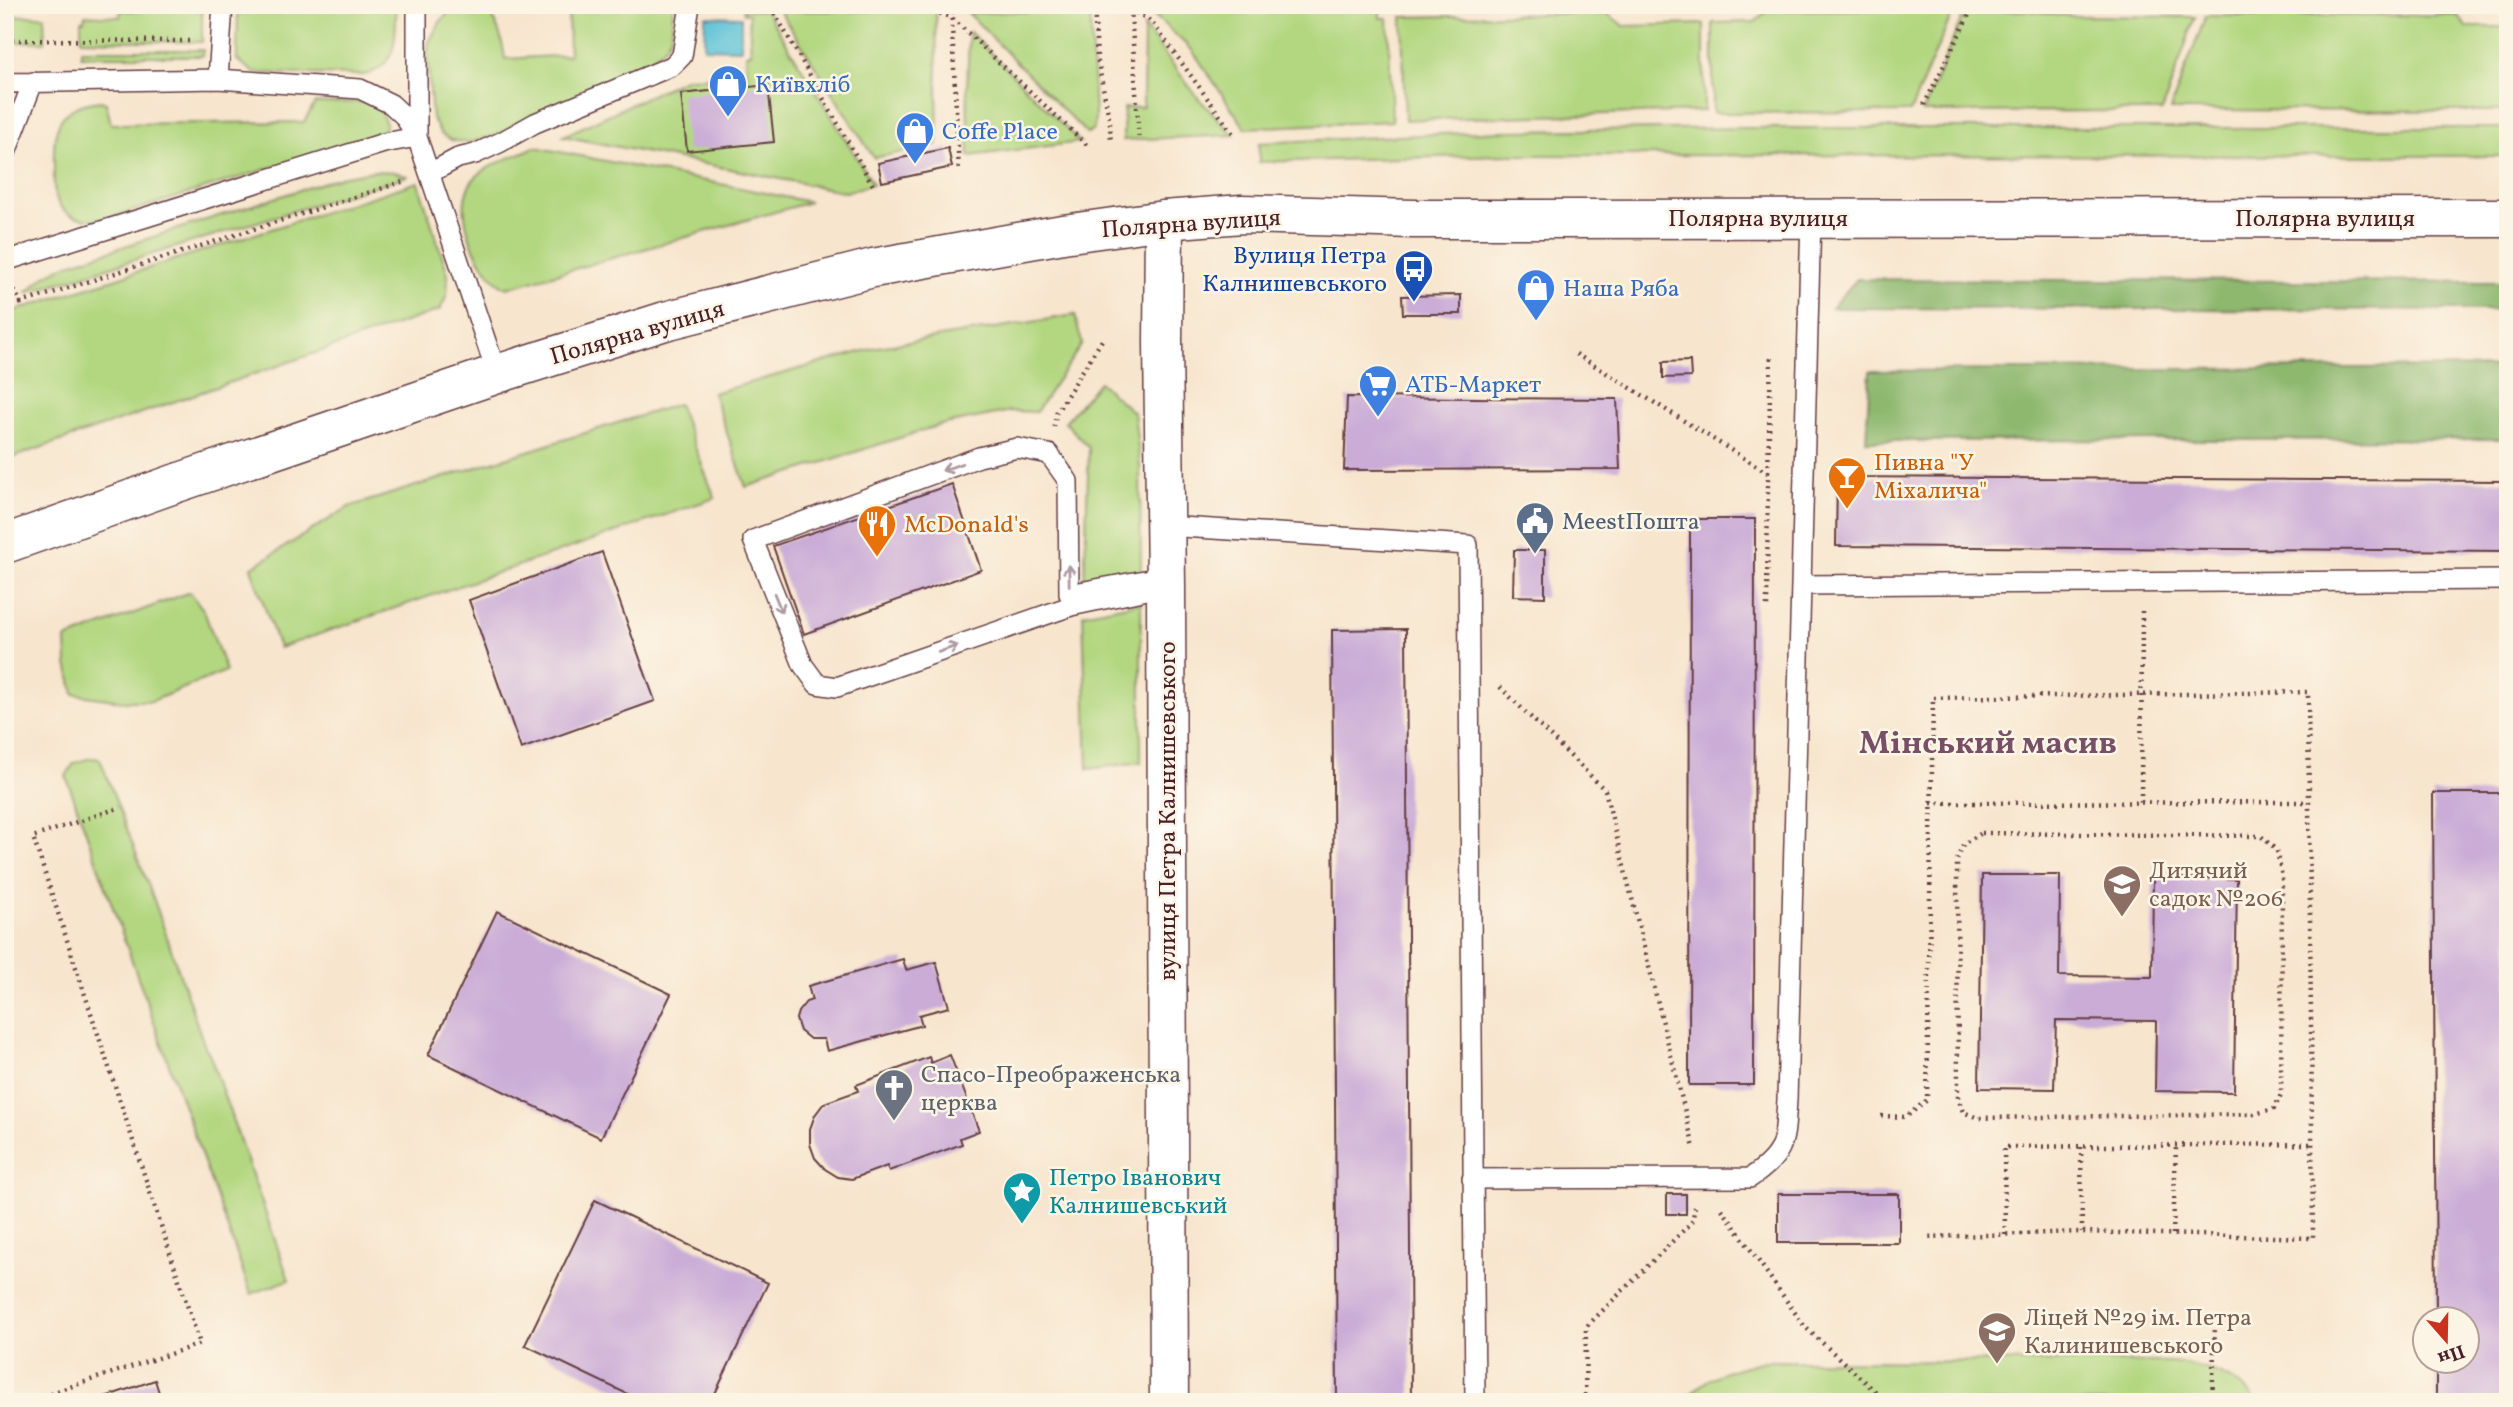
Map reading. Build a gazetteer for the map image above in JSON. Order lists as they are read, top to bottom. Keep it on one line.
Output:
{"streets":{"main road":["Полярна вулиця","вулиця Петра Калнишевського"]},"crossings":[["Полярна вулиця","вулиця Петра Калнишевського"]],"districts":["Мінський масив"],"places":{"shop":["Київхліб","Coffe Place","Наша Ряба"],"bus stop":["Вулиця Петра Калнишевського"],"supermarket":["АТБ-Маркет"],"bar":["Пивна \"У Міхалича\""],"public building":["MeestПошта"],"restaurant":["McDonald's"],"school or university":["Дитячий садок №206","Ліцей №29 ім. Петра Калинишевського"],"church":["Спасо-Преображенська церква"],"place":["Петро Іванович Калнишевський"]},"north":"bottom"}
